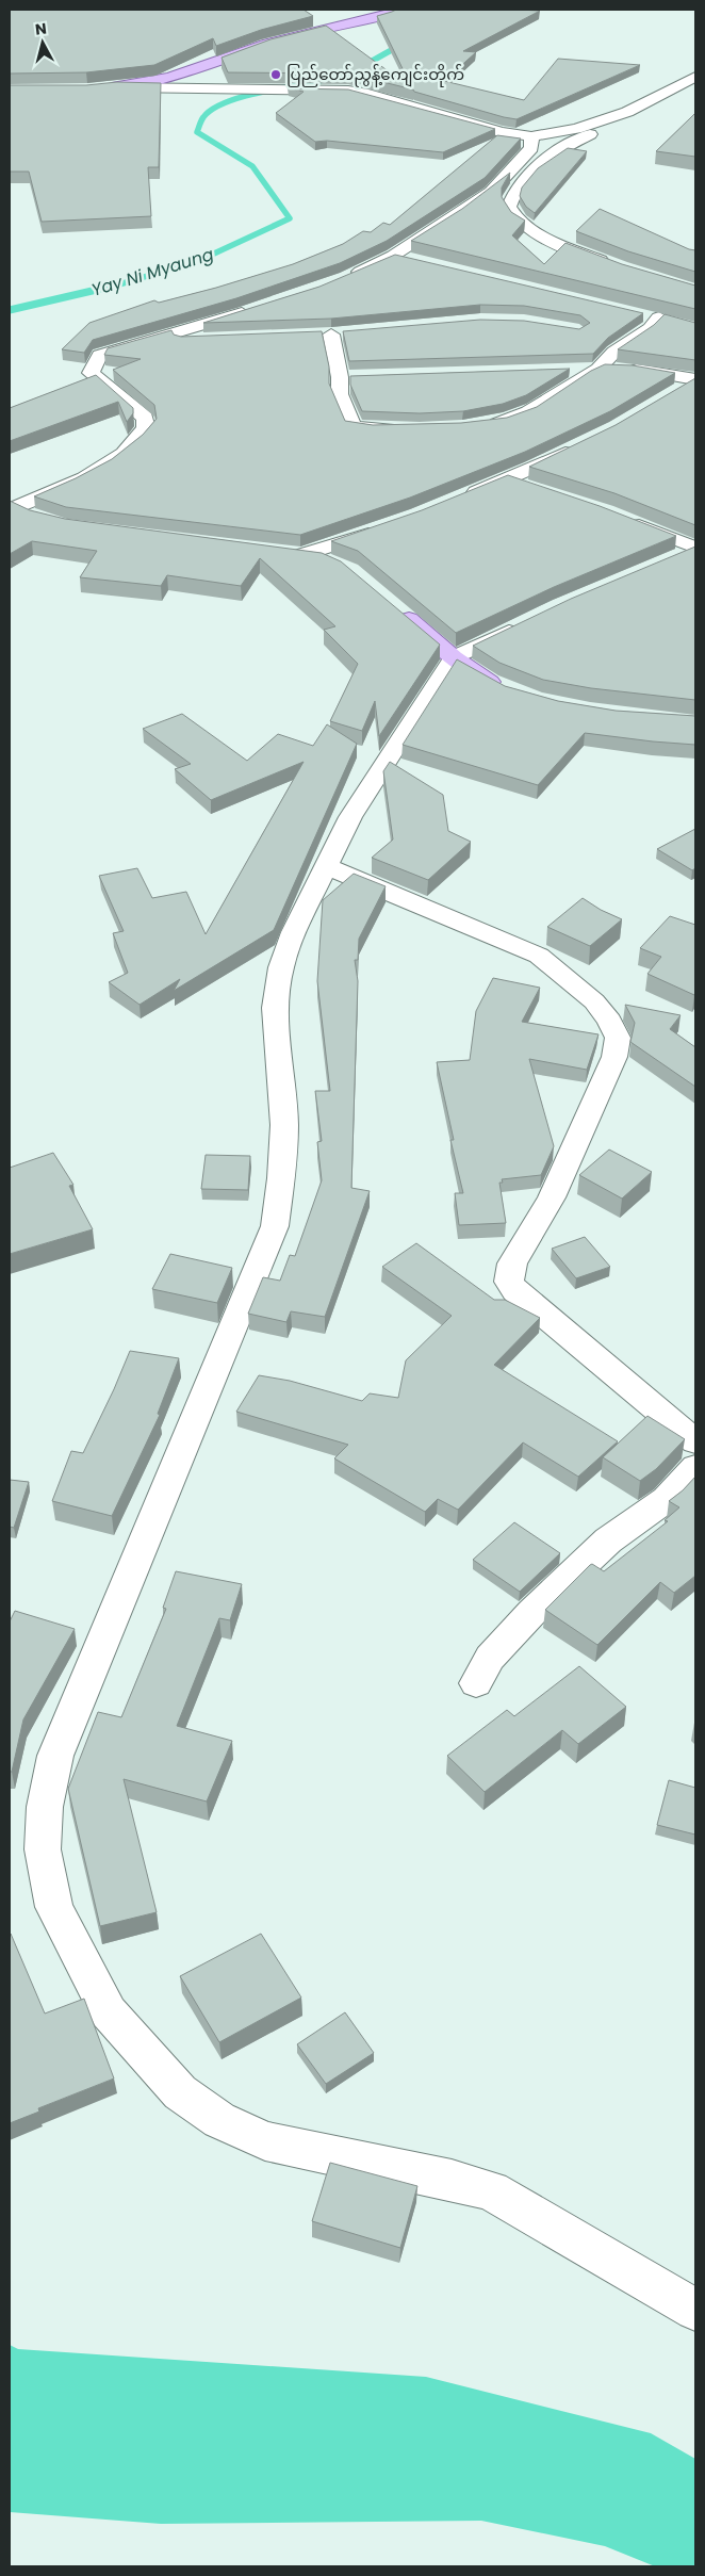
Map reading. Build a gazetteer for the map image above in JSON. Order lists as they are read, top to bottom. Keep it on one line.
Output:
{"water":["Yay Ni Myaung"],"places":["ပြည်‌‌တော်ညွန့်ကျေင်းတိုက်"],"north":"top"}
